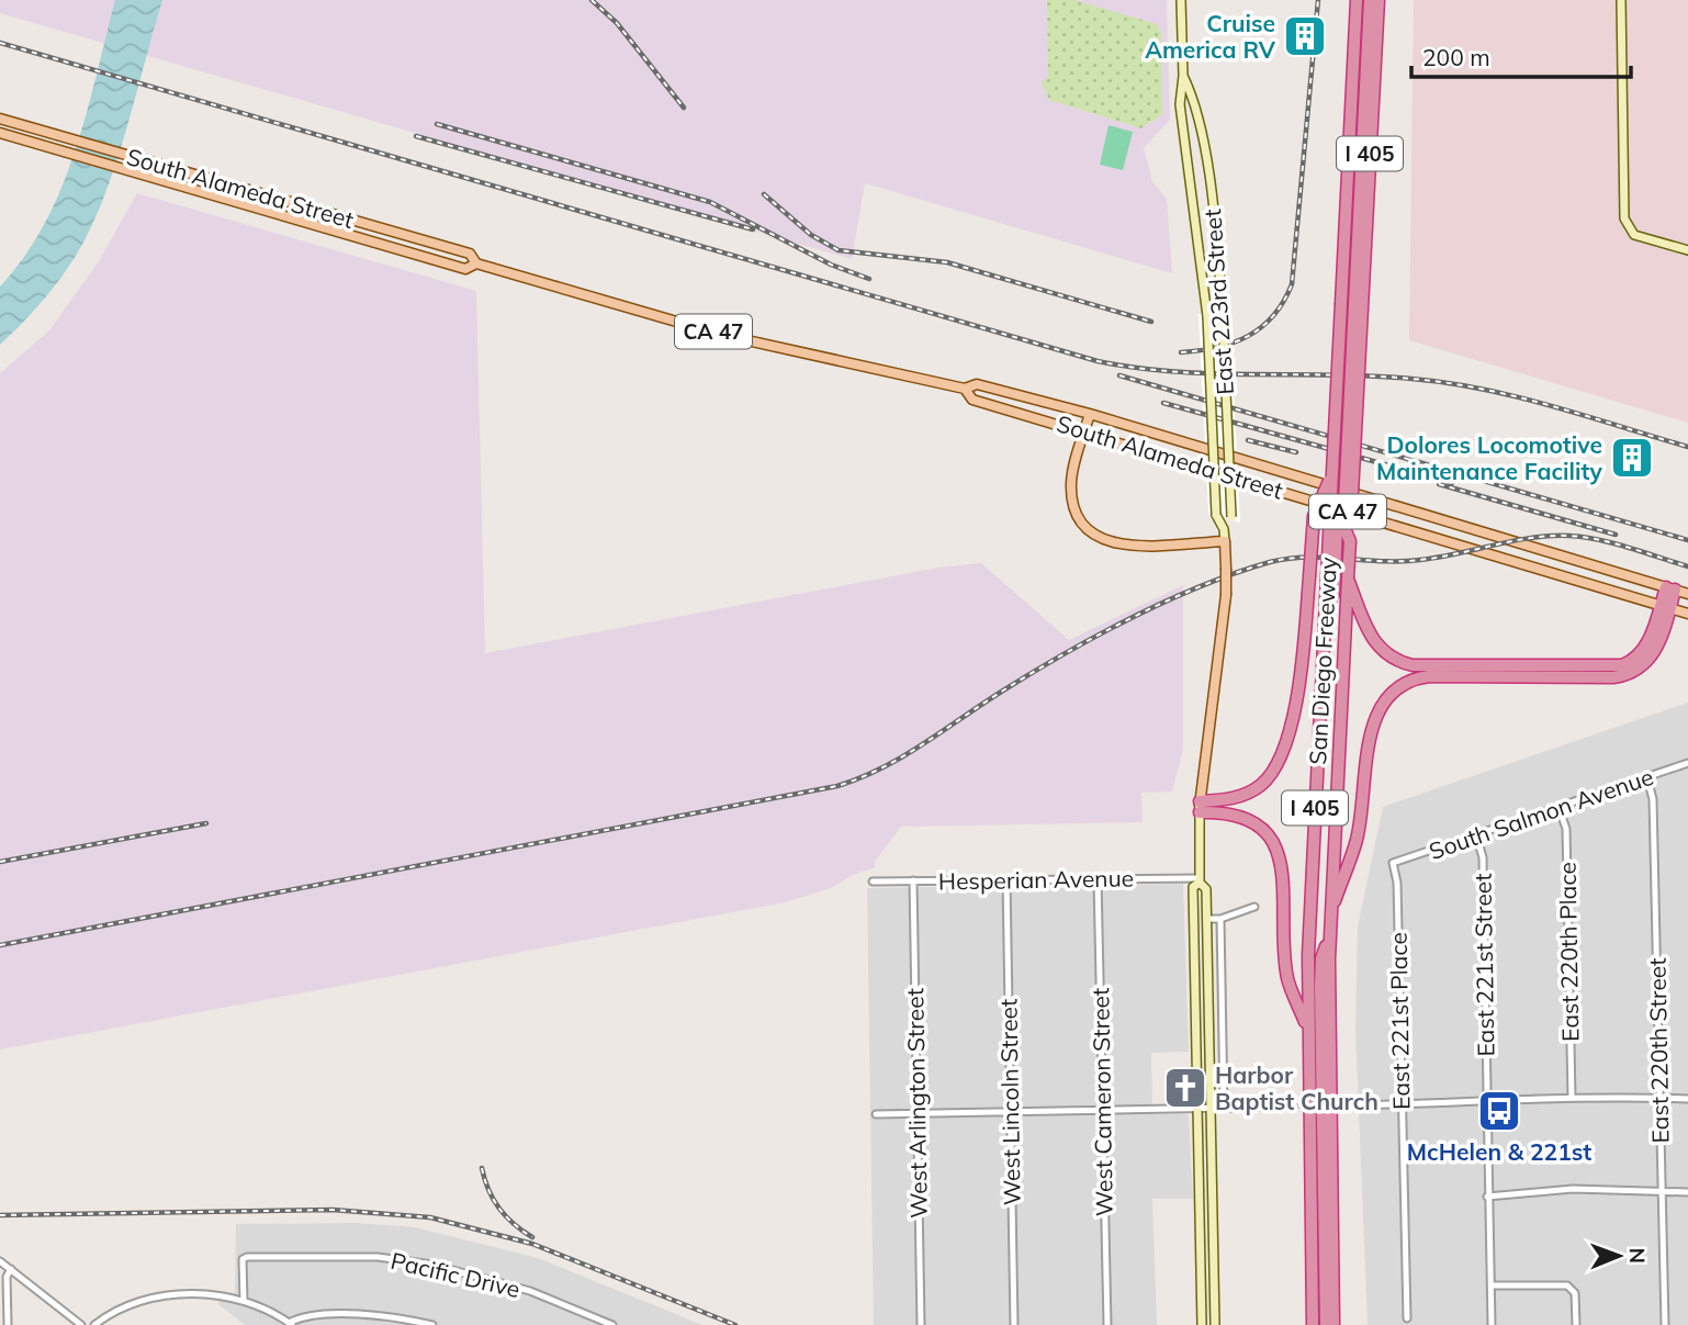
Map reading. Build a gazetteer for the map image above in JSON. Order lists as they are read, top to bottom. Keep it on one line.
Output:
{"streets":{"highway":["I 405","San Diego Freeway"],"main road":["South Alameda Street","East 223rd Street","CA 47"],"street":["South Salmon Avenue","Hesperian Avenue","East 220th Place","East 221st Street","East 221st Place","East 220th Street","West Lincoln Street","West Cameron Street","West Arlington Street","Pacific Drive"]},"crossings":[["East 223rd Street","Hesperian Avenue"],["South Salmon Avenue","East 220th Place"],["South Salmon Avenue","East 221st Street"],["South Salmon Avenue","East 221st Place"],["South Salmon Avenue","East 220th Street"],["Hesperian Avenue","West Lincoln Street"],["Hesperian Avenue","West Cameron Street"],["Hesperian Avenue","West Arlington Street"]],"places":{"building":["Cruise America RV","Dolores Locomotive Maintenance Facility"],"church":["Harbor Baptist Church"],"bus stop":["McHelen & 221st"]},"scale_bar":"200 m","north":"right"}
